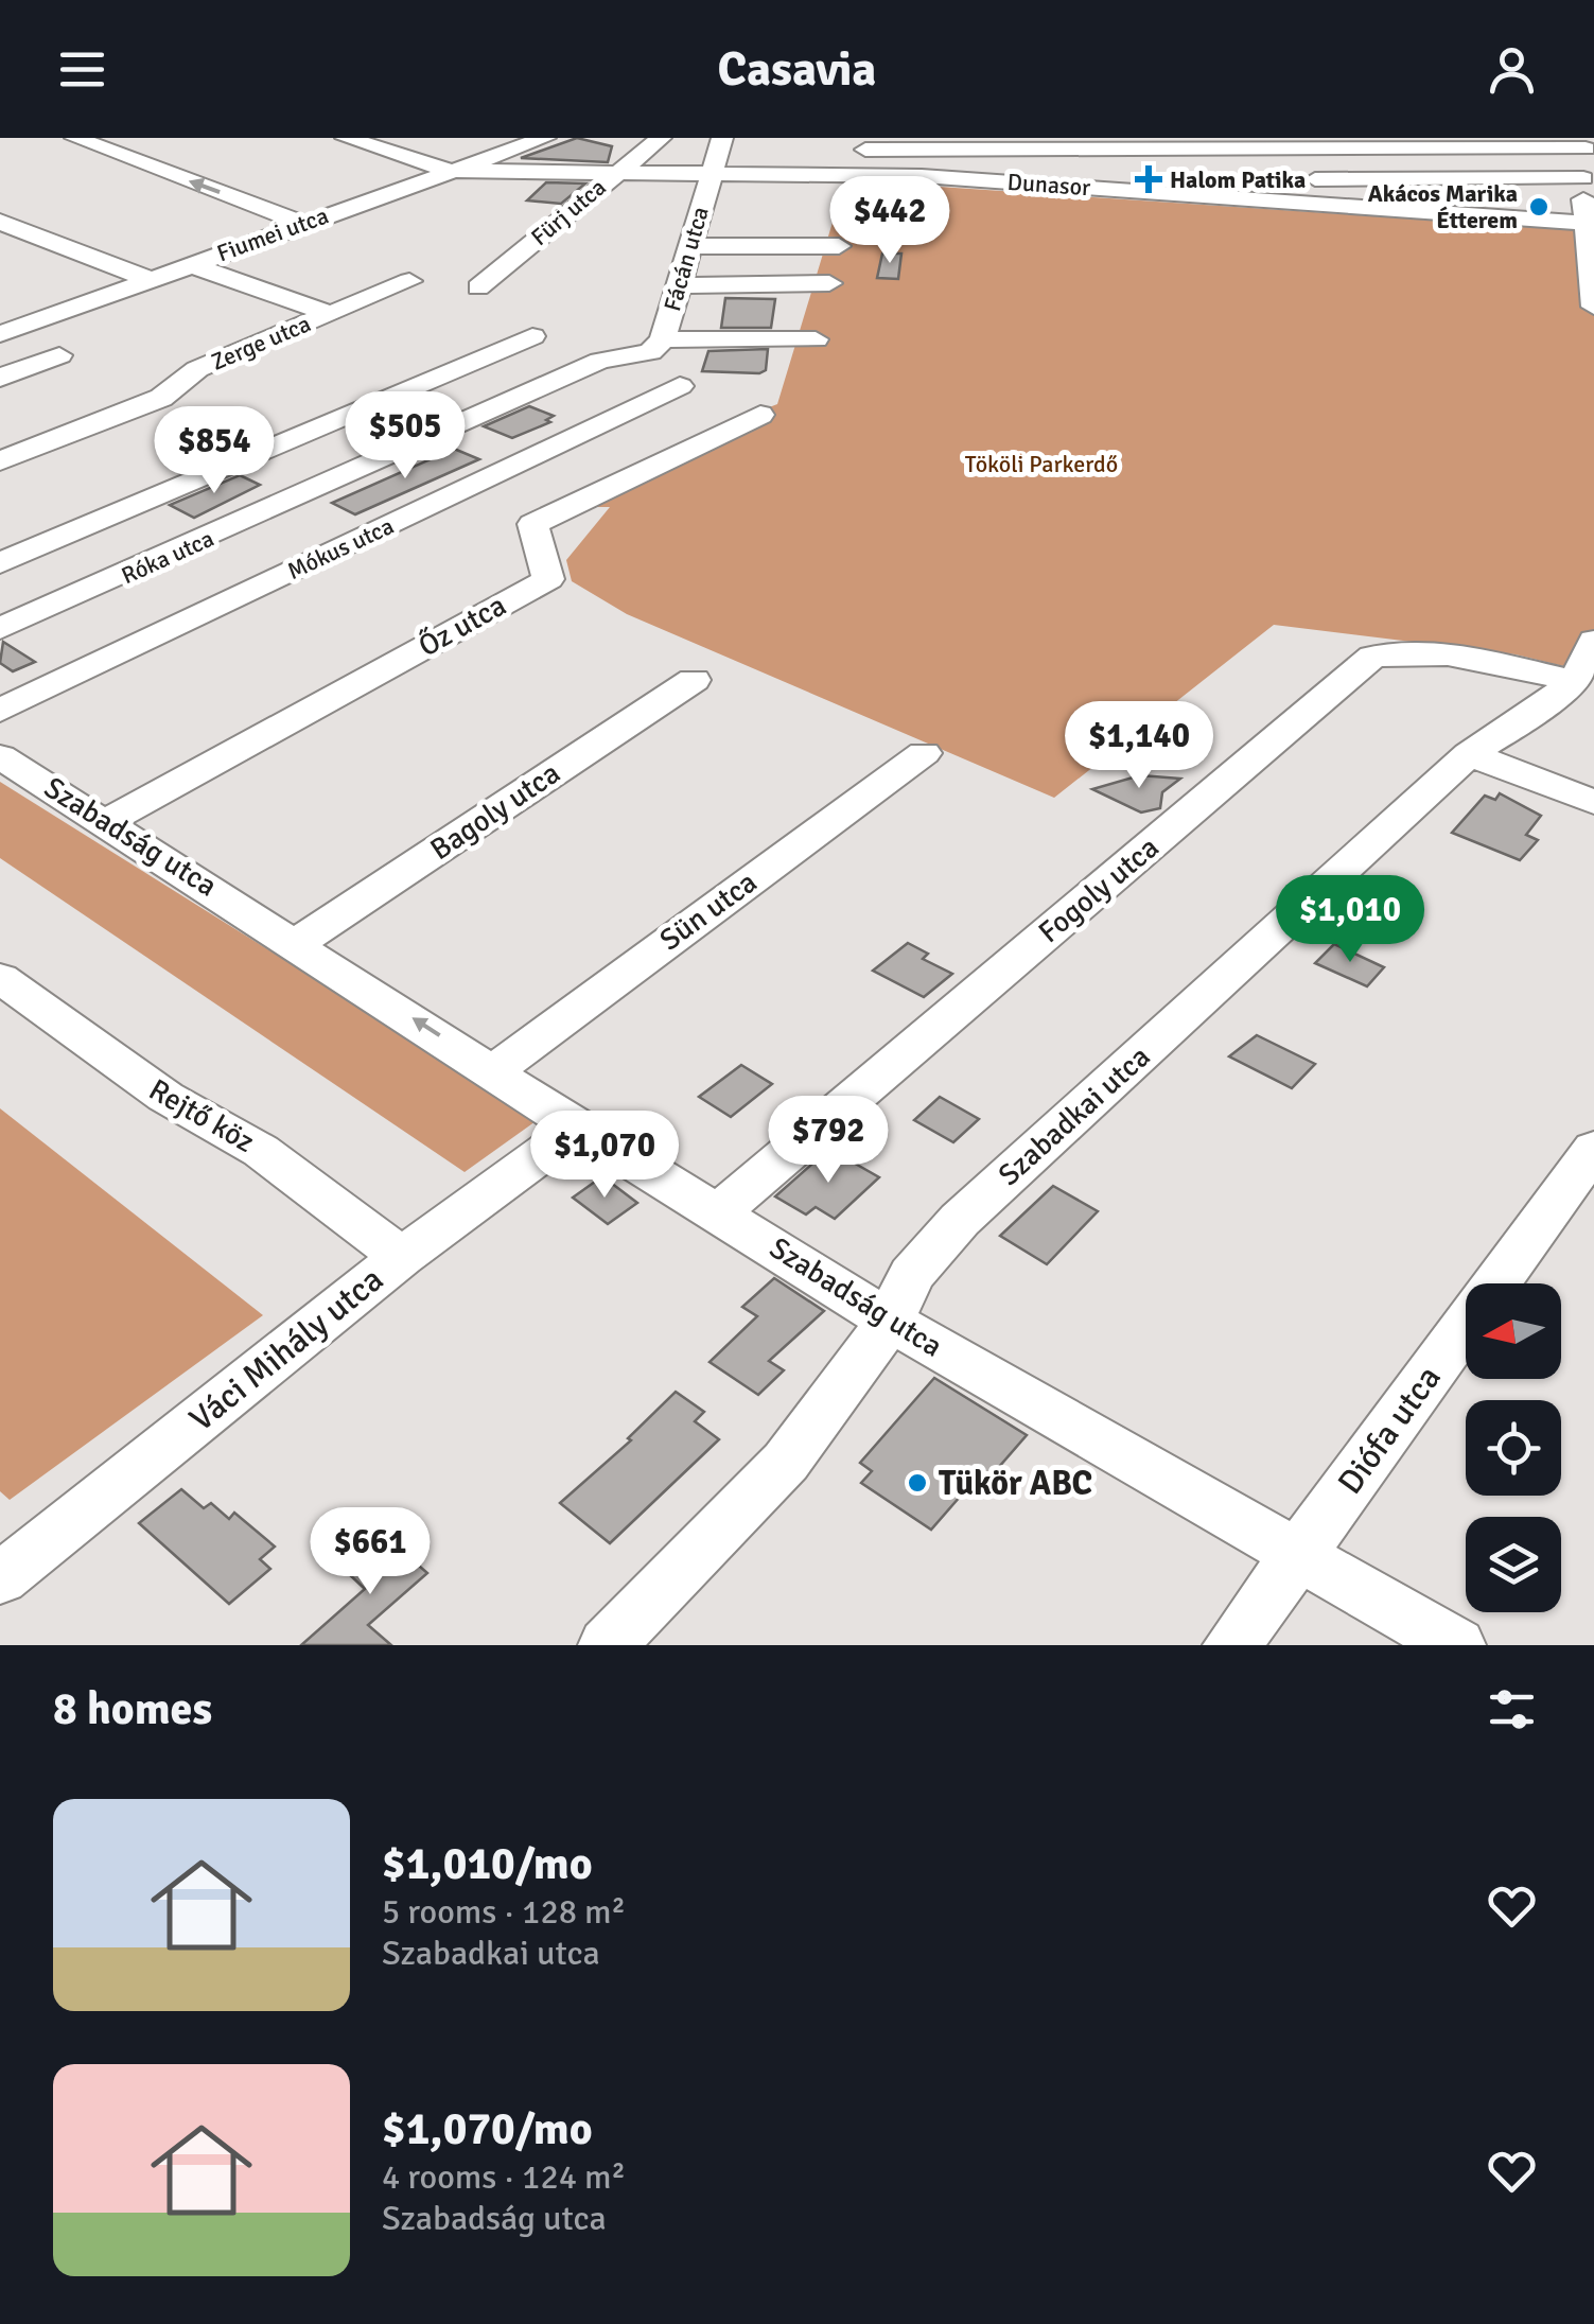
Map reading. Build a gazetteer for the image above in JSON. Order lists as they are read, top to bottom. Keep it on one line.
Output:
{"streets":{"street":["Dunasor","Fürj utca","Fiumei utca","Fácán utca","Zerge utca","Mókus utca","Róka utca","Őz utca","Bagoly utca","Szabadság utca","Fogoly utca","Sün utca","Rejtő köz","Szabadkai utca","Váci Mihály utca","Diófa utca"]},"crossings":[["Dunasor","Fürj utca"],["Dunasor","Fiumei utca"],["Dunasor","Fácán utca"],["Fácán utca","Róka utca"],["Őz utca","Szabadság utca"],["Bagoly utca","Szabadság utca"],["Szabadság utca","Fogoly utca"],["Szabadság utca","Sün utca"],["Szabadság utca","Szabadkai utca"],["Szabadság utca","Váci Mihály utca"],["Szabadság utca","Diófa utca"],["Fogoly utca","Szabadkai utca"],["Rejtő köz","Váci Mihály utca"]],"parks":["Tököli Parkerdő"],"places":{"health":["Halom Patika"],"other":["Akácos Marika Étterem","Tükör ABC"]},"north":"left","page":{"header":"Casavia","price":["$442","$505","$854","$1,140","$1,010","$792","$1,070","$661"],"heading":"8 homes","list":[{"name":"$1,010/mo","note":"5 rooms · 128 m² · Szabadkai utca"},{"name":"$1,070/mo","note":"4 rooms · 124 m² · Szabadság utca"}]}}
